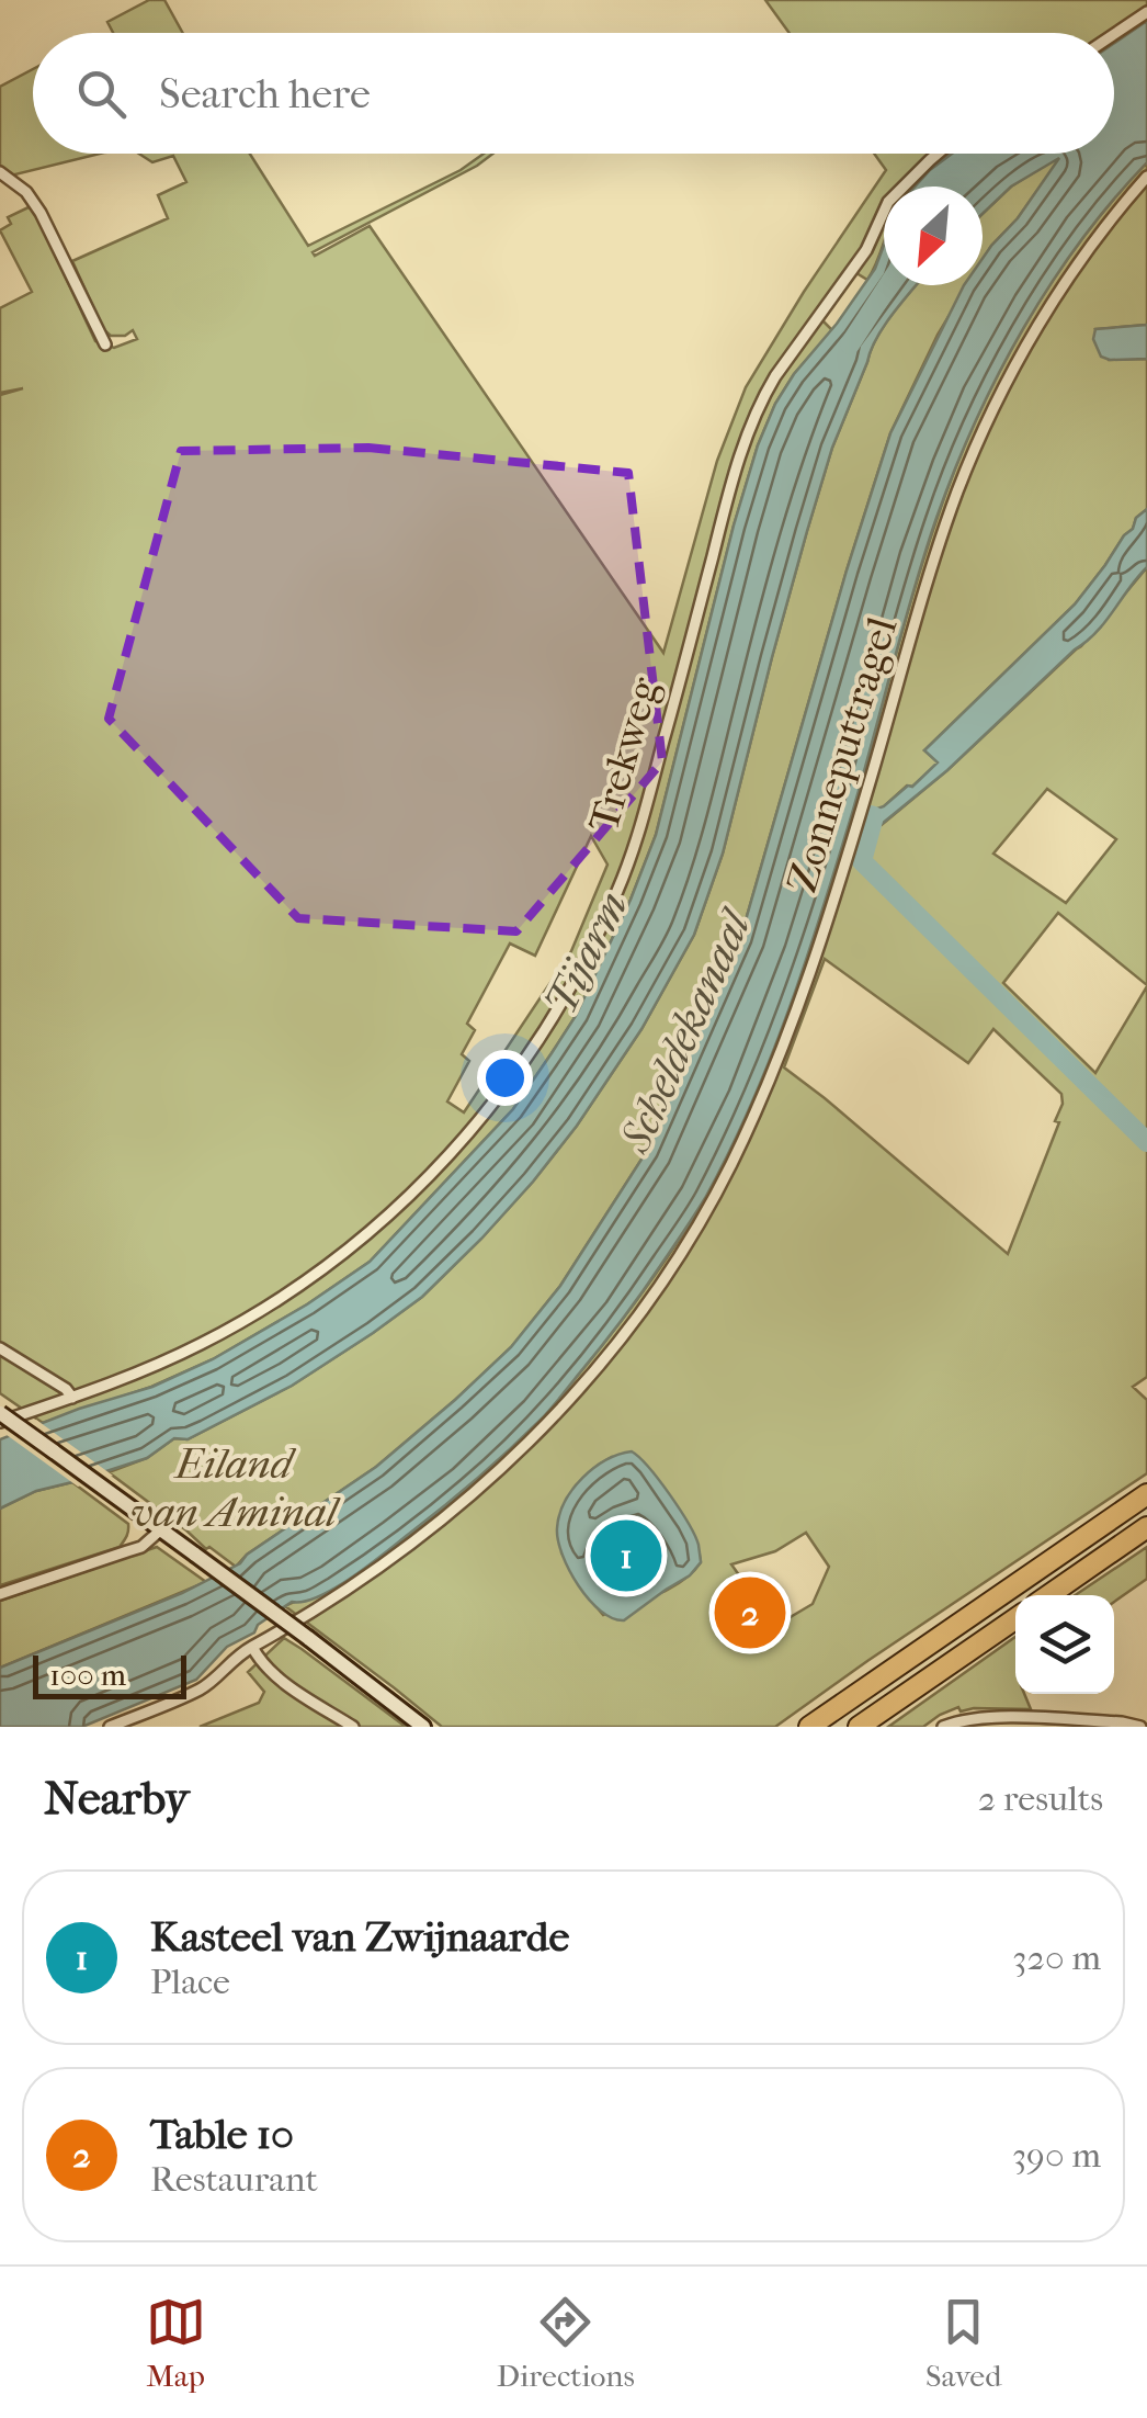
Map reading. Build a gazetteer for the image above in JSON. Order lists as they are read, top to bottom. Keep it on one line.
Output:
{"streets":{"street":["Trekweg","Zonneputtragel"]},"water":["Tijarm","Scheldekanaal"],"parks":["Eiland van Aminal"],"scale_bar":"100 m","north":"bottom left","page":{"search":"Search here","pins":["1","2"],"scale":"100 m","heading":["Nearby","2 results"],"list":[{"mark":"1","name":"Kasteel van Zwijnaarde","note":"Place","value":"320 m"},{"mark":"2","name":"Table 10","note":"Restaurant","value":"390 m"}],"nav":["Map","Directions","Saved"]}}
